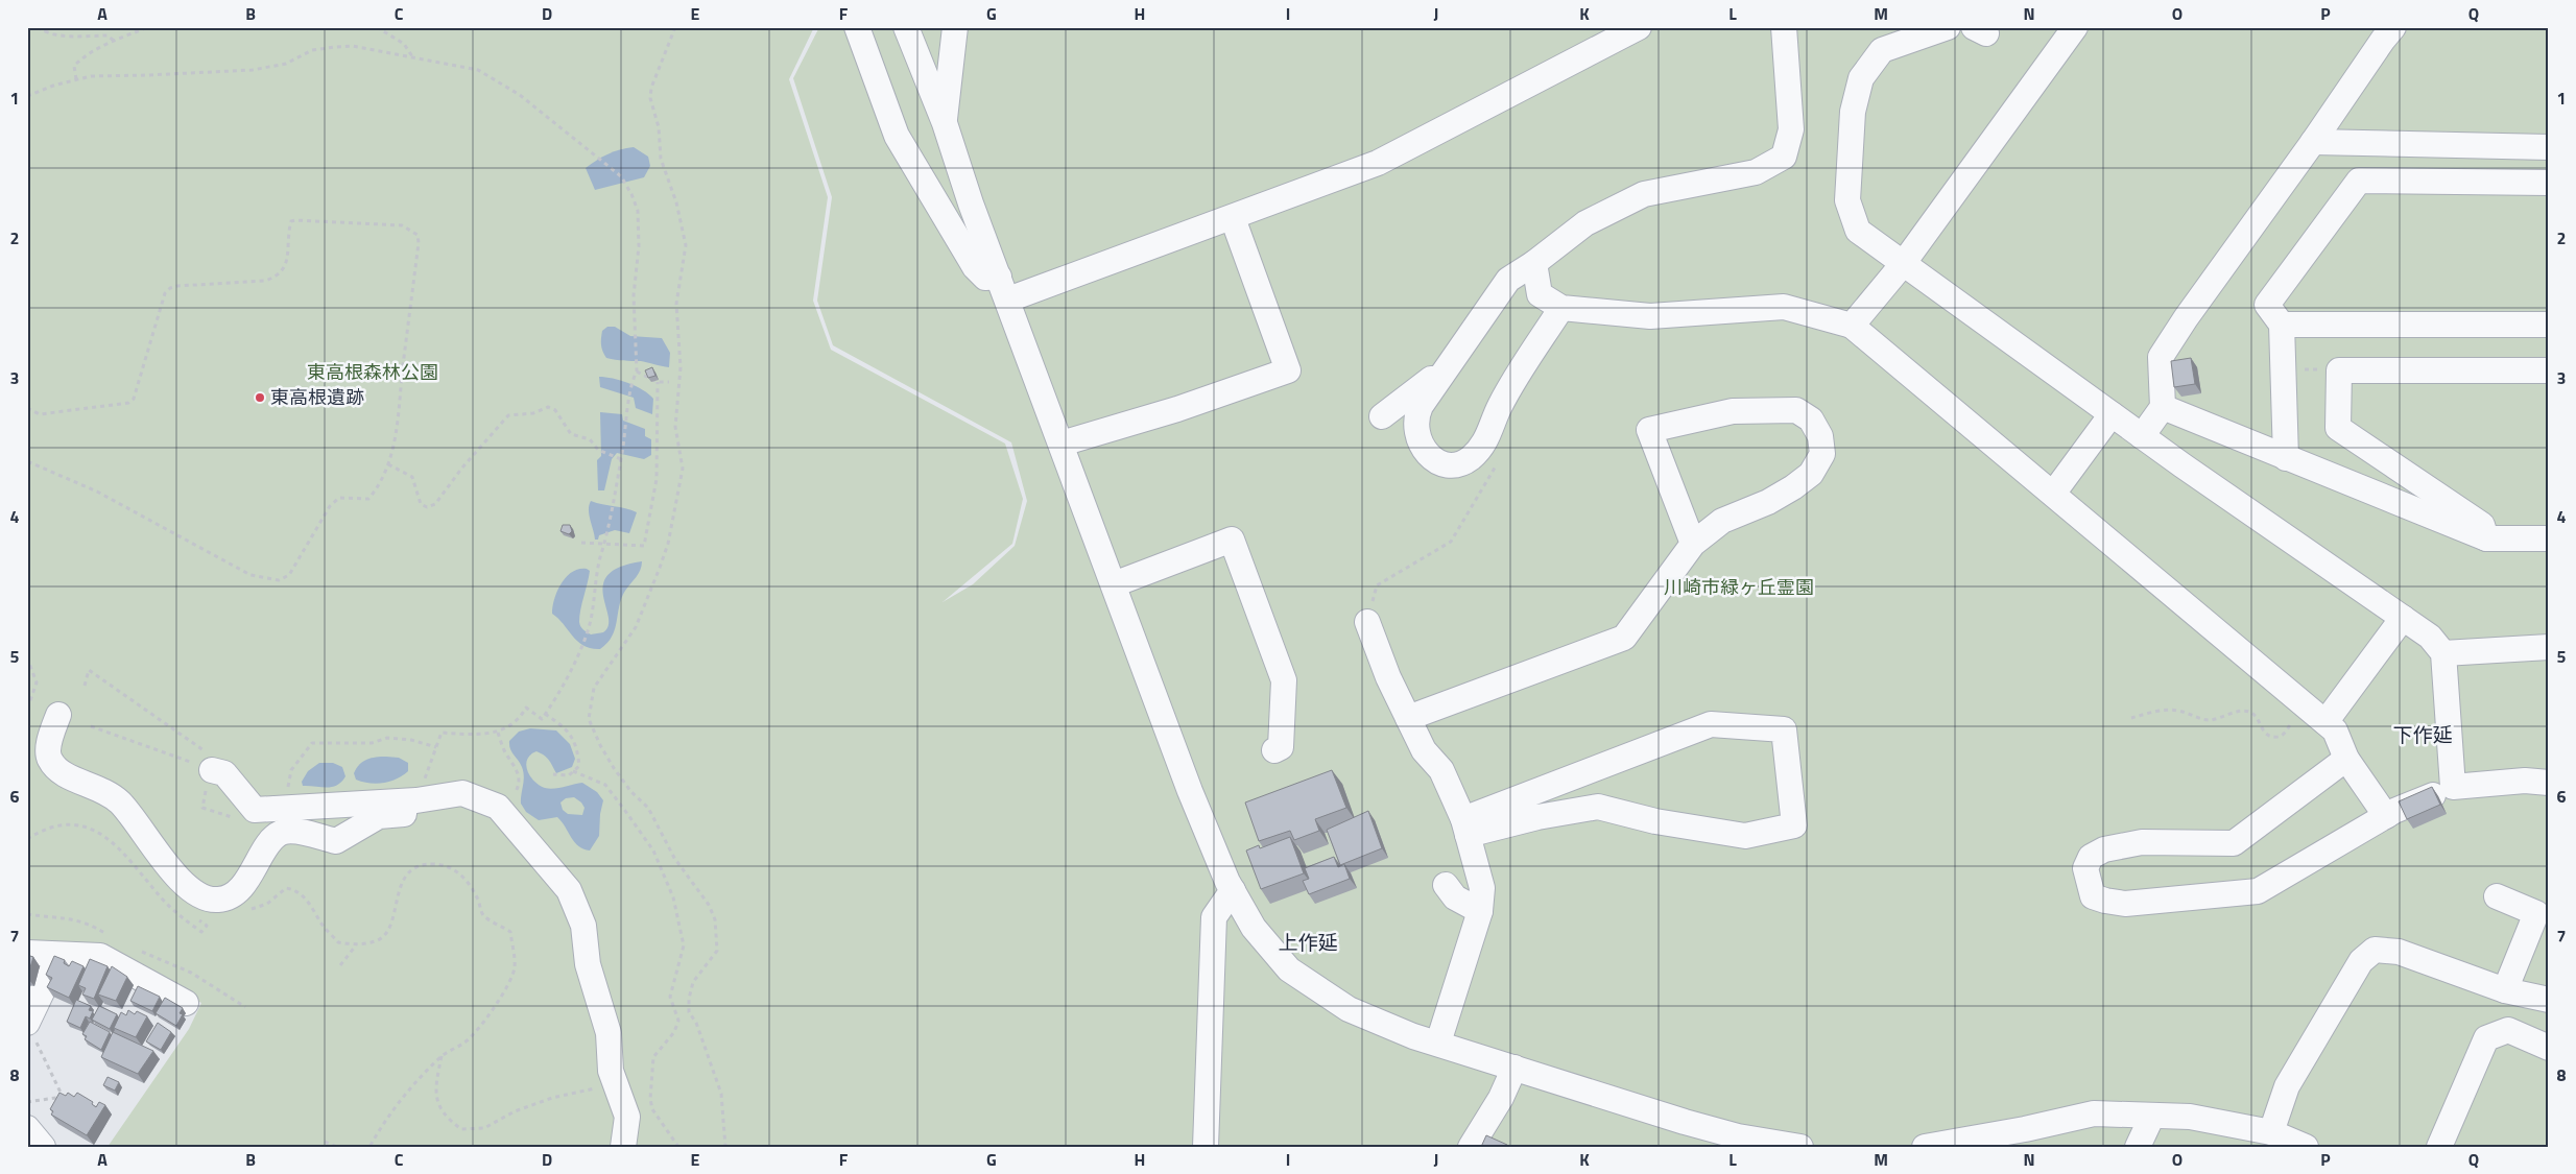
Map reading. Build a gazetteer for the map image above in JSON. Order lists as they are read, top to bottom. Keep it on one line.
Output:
{"districts":["下作延","上作延"],"parks":["東高根森林公園","川崎市緑ヶ丘霊園"],"places":["東高根遺跡"],"grid":{"columns":["A","B","C","D","E","F","G","H","I","J","K","L","M","N","O","P","Q"],"rows":["1","2","3","4","5","6","7","8"]}}
